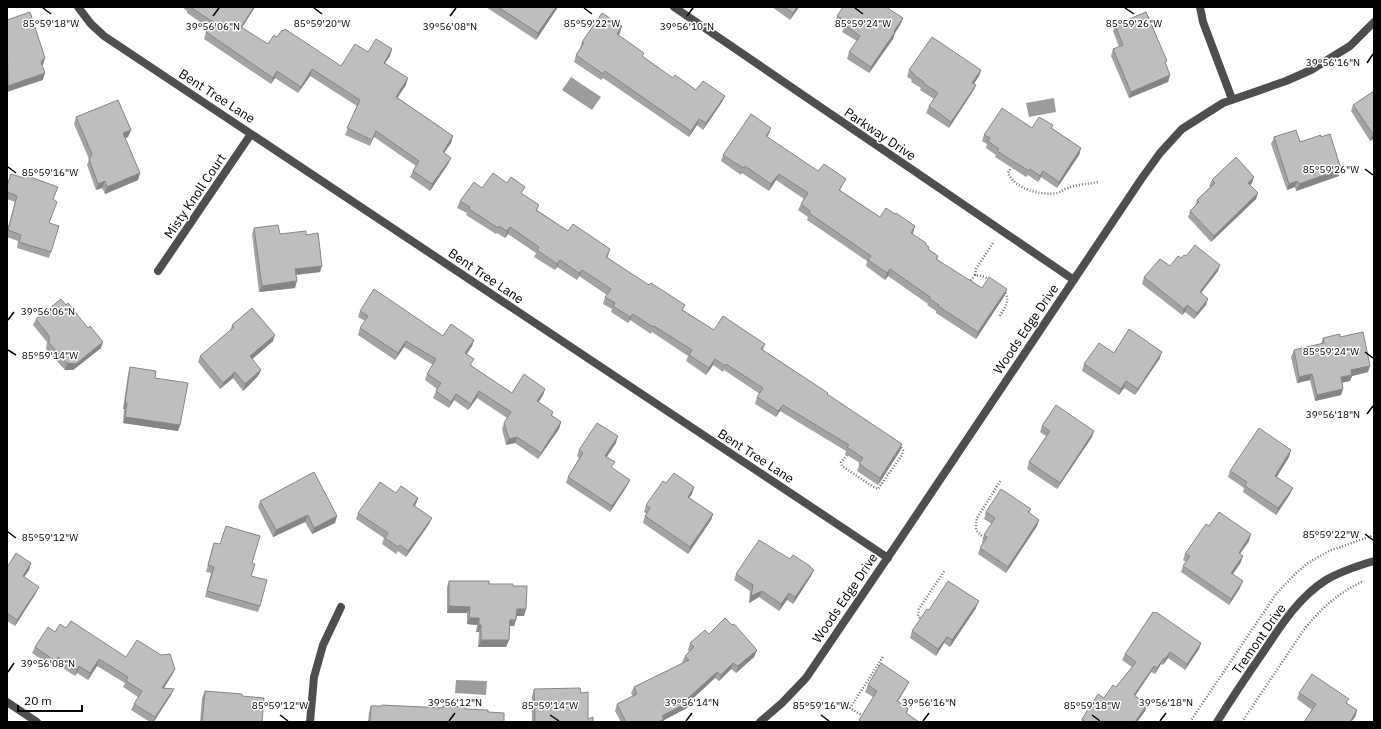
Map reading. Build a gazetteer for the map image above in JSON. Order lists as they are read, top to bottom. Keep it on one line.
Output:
{"streets":{"street":["Bent Tree Lane","Parkway Drive","Misty Knoll Court","Woods Edge Drive","Tremont Drive"]},"crossings":[["Bent Tree Lane","Misty Knoll Court"],["Bent Tree Lane","Woods Edge Drive"],["Parkway Drive","Woods Edge Drive"]],"scale_bar":"20 m","coordinates":["85°59'18\"W","85°59'20\"W","85°59'22\"W","85°59'24\"W","85°59'26\"W","39°56'06\"N","39°56'08\"N","39°56'10\"N","39°56'16\"N","85°59'16\"W","85°59'14\"W","39°56'18\"N","85°59'12\"W","39°56'12\"N","39°56'14\"N"]}
